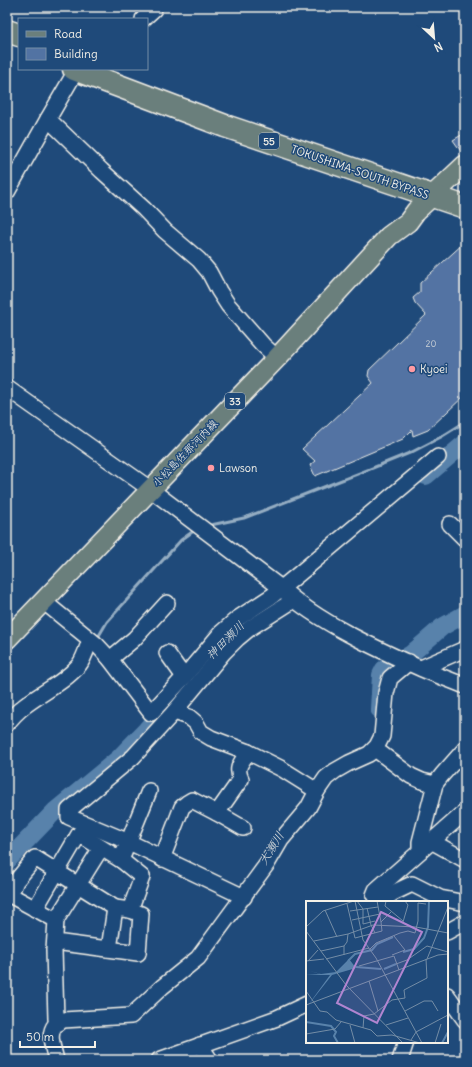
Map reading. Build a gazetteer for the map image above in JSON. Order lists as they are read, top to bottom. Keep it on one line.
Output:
{"streets":{"highway":["55","TOKUSHIMA-SOUTH BYPASS"],"main road":["33","小松島佐那河内線"]},"crossings":[["TOKUSHIMA-SOUTH BYPASS","小松島佐那河内線"]],"water":["神田瀬川","大瀬川"],"places":["Kyoei","Lawson"],"house_numbers":["20"],"legend":["Road","Building"],"scale_bar":"50 m","north":"bottom right"}
